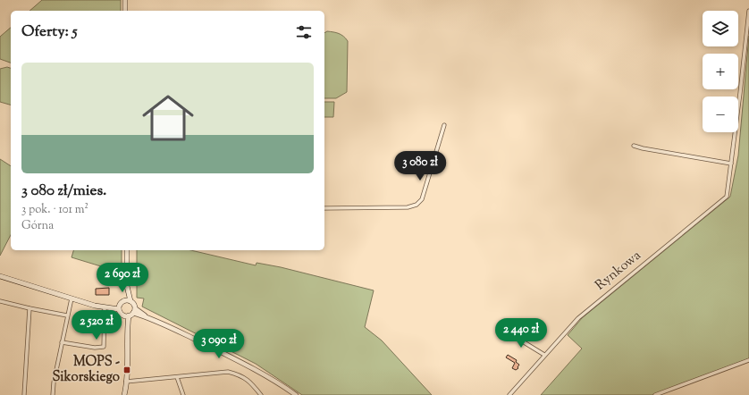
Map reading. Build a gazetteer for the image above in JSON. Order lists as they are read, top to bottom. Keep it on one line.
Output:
{"streets":{"street":["Rynkowa"]},"places":{"transit":["MOPS - Sikorskiego"]},"page":{"map_buttons":["+","−"],"heading":"Oferty: 5","list":[{"name":"3 080 zł/mies.","note":"3 pok. · 101 m² · Górna"}],"price":["3 080 zł","2 690 zł","2 520 zł","2 440 zł","3 090 zł"]}}
